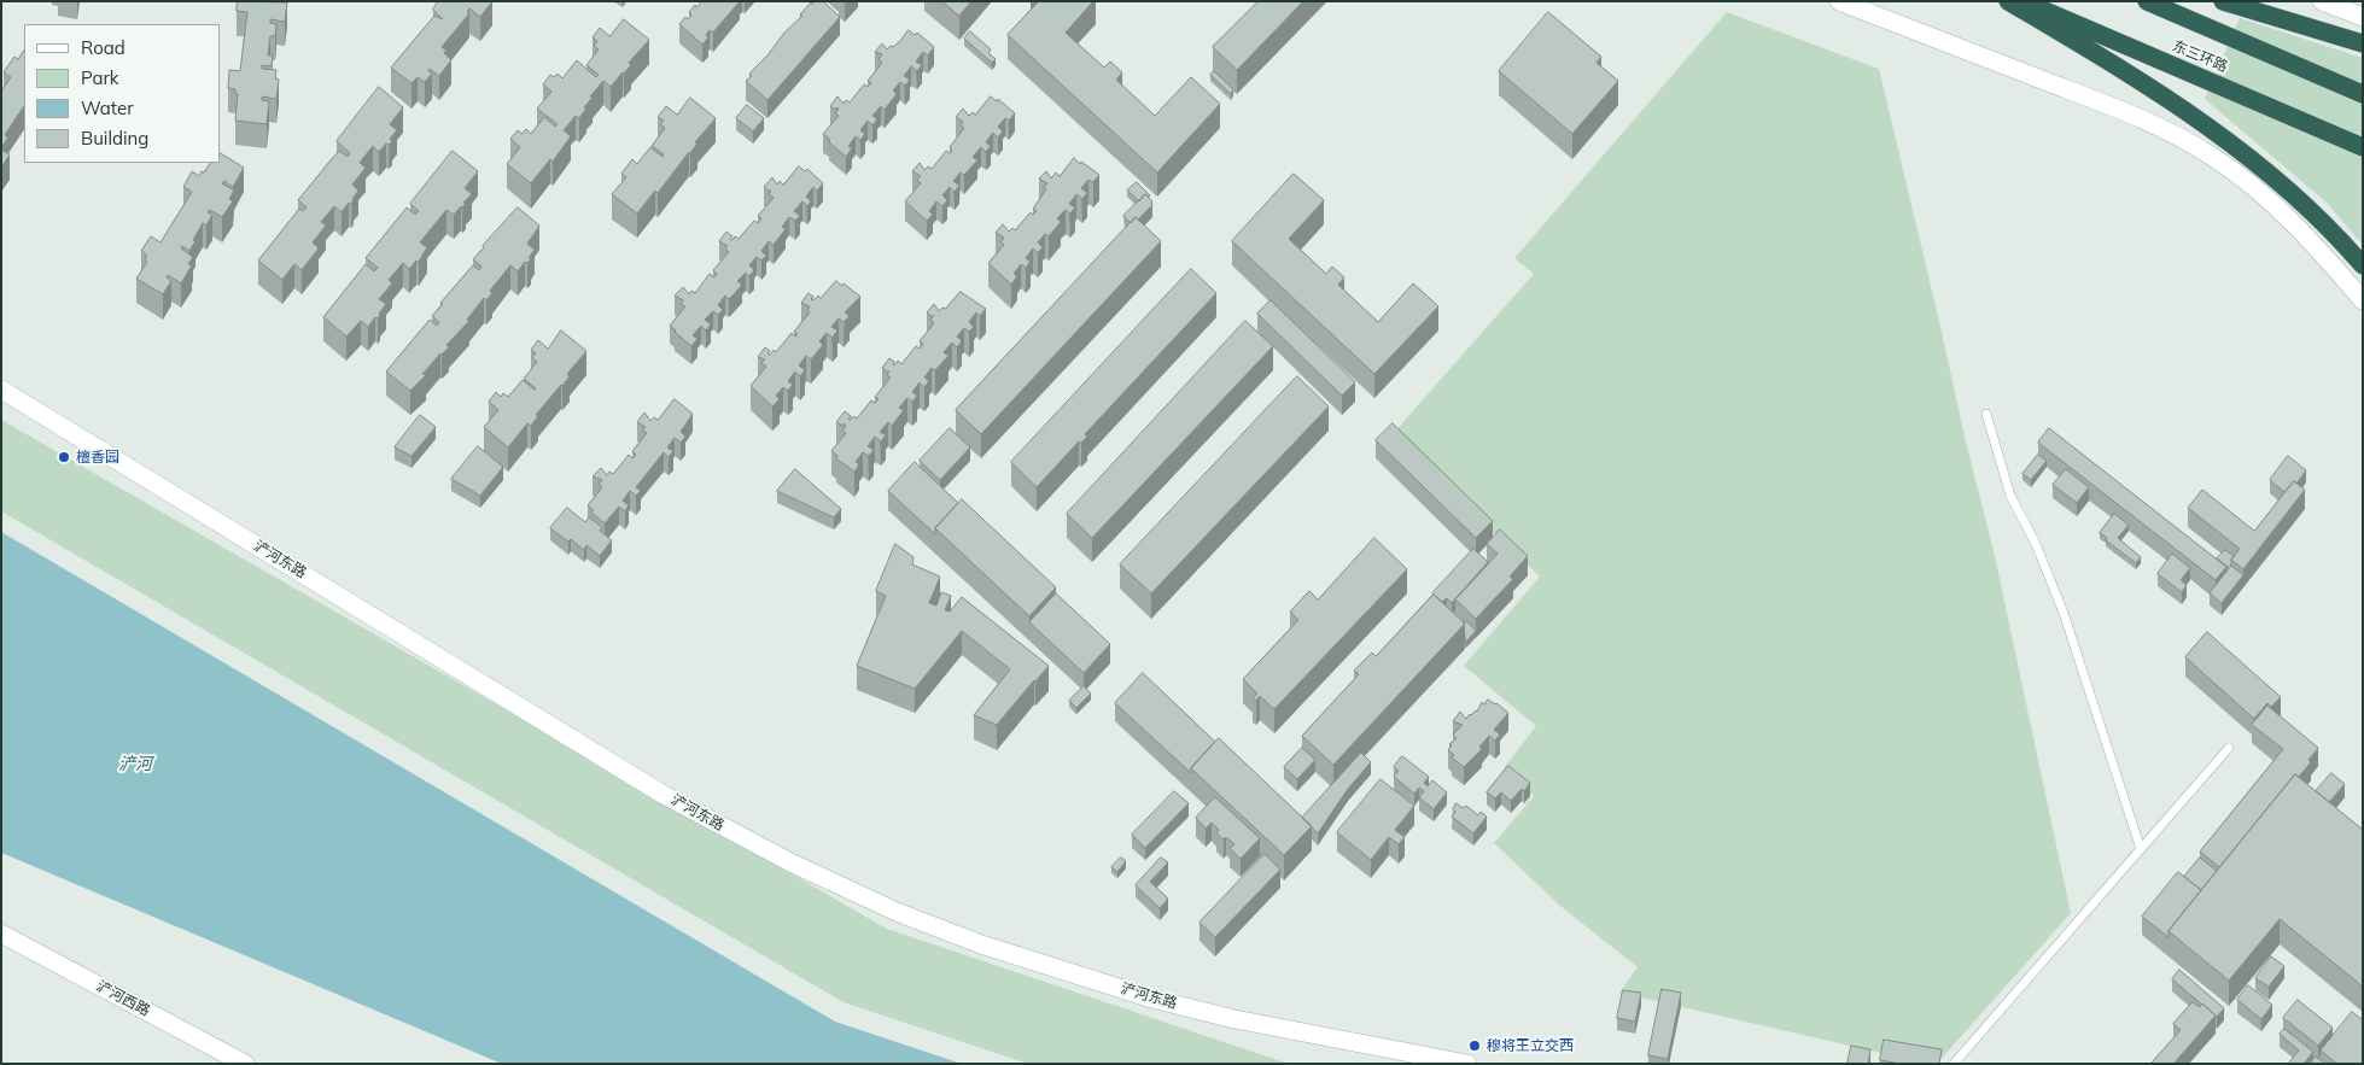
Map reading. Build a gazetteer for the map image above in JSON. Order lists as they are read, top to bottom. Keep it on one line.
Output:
{"streets":{"highway":["东三环路"],"street":["浐河东路","浐河西路"]},"water":["浐河"],"places":["檀香园","穆将王立交西"],"legend":["Road","Park","Water","Building"]}
